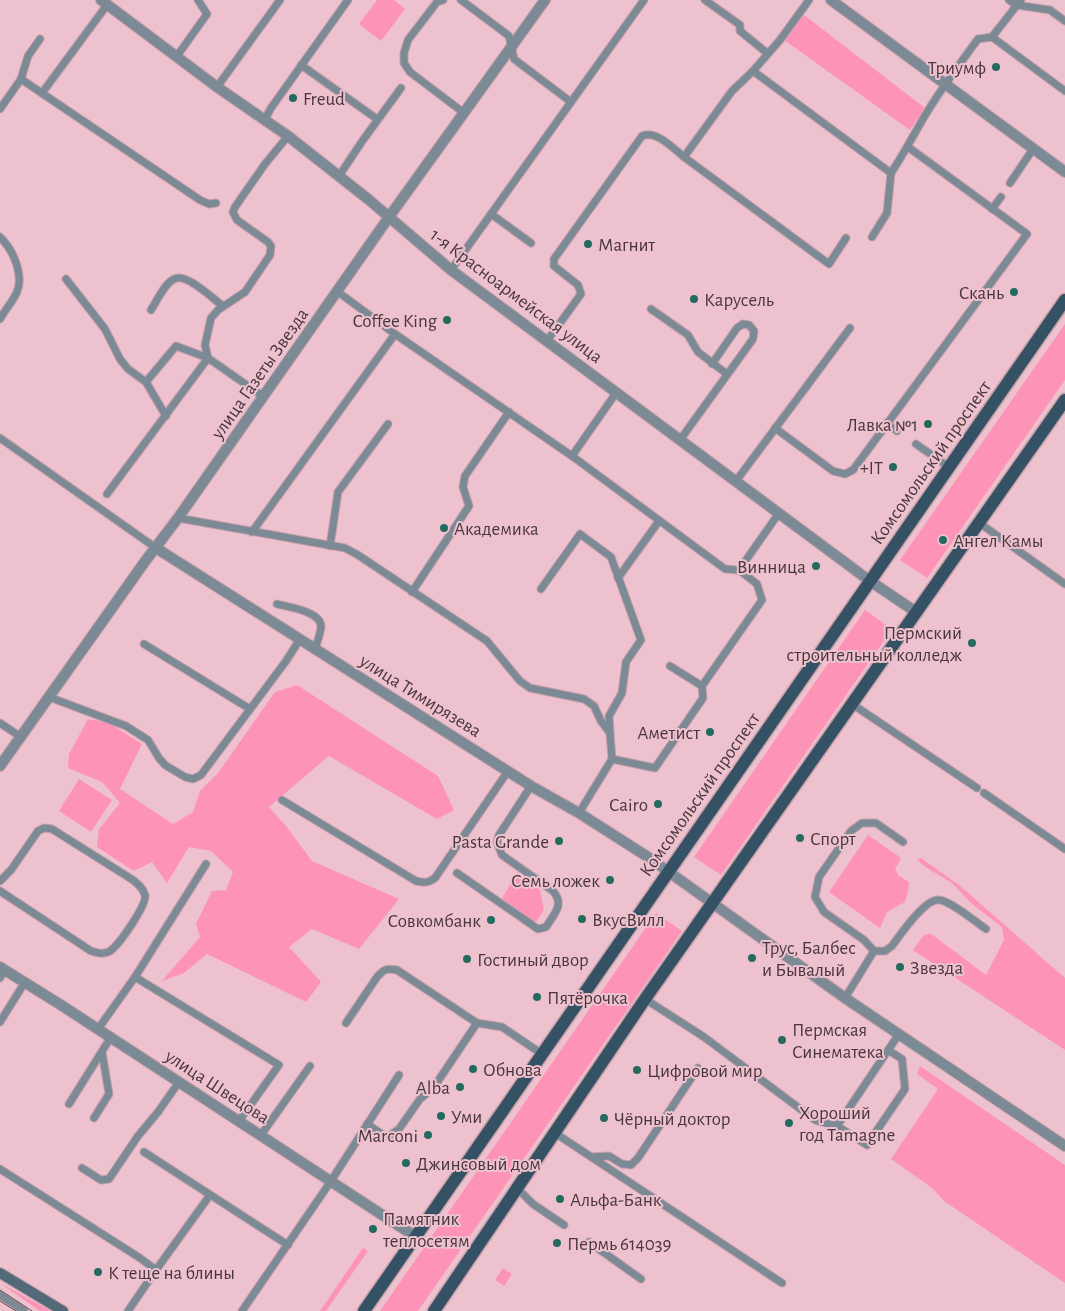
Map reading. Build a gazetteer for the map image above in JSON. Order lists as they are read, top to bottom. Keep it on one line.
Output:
{"streets":{"main road":["Комсомольский проспект"],"street":["1-я Красноармейская улица","улица Газеты Звезда","улица Тимирязева","улица Швецова"]},"crossings":[["1-я Красноармейская улица","улица Газеты Звезда"],["1-я Красноармейская улица","Комсомольский проспект"],["улица Газеты Звезда","улица Тимирязева"],["Комсомольский проспект","улица Тимирязева"],["Комсомольский проспект","улица Швецова"]],"places":["Триумф","Freud","Магнит","Скань","Карусель","Coffee King","Лавка №1","+IT","Академика","Ангел Камы","Винница","Пермский строительный колледж","Аметист","Cairo","Спорт","Pasta Grande","Семь ложек","ВкусВилл","Совкомбанк","Трус, Балбес и Бывалый","Гостиный двор","Звезда","Пятёрочка","Пермская Синематека","Обнова","Цифровой мир","Alba","Уми","Чёрный доктор","Хороший год Tamagne","Marconi","Джинсовый дом","Альфа-Банк","Памятник теплосетям","Пермь 614039","К теще на блины"]}
